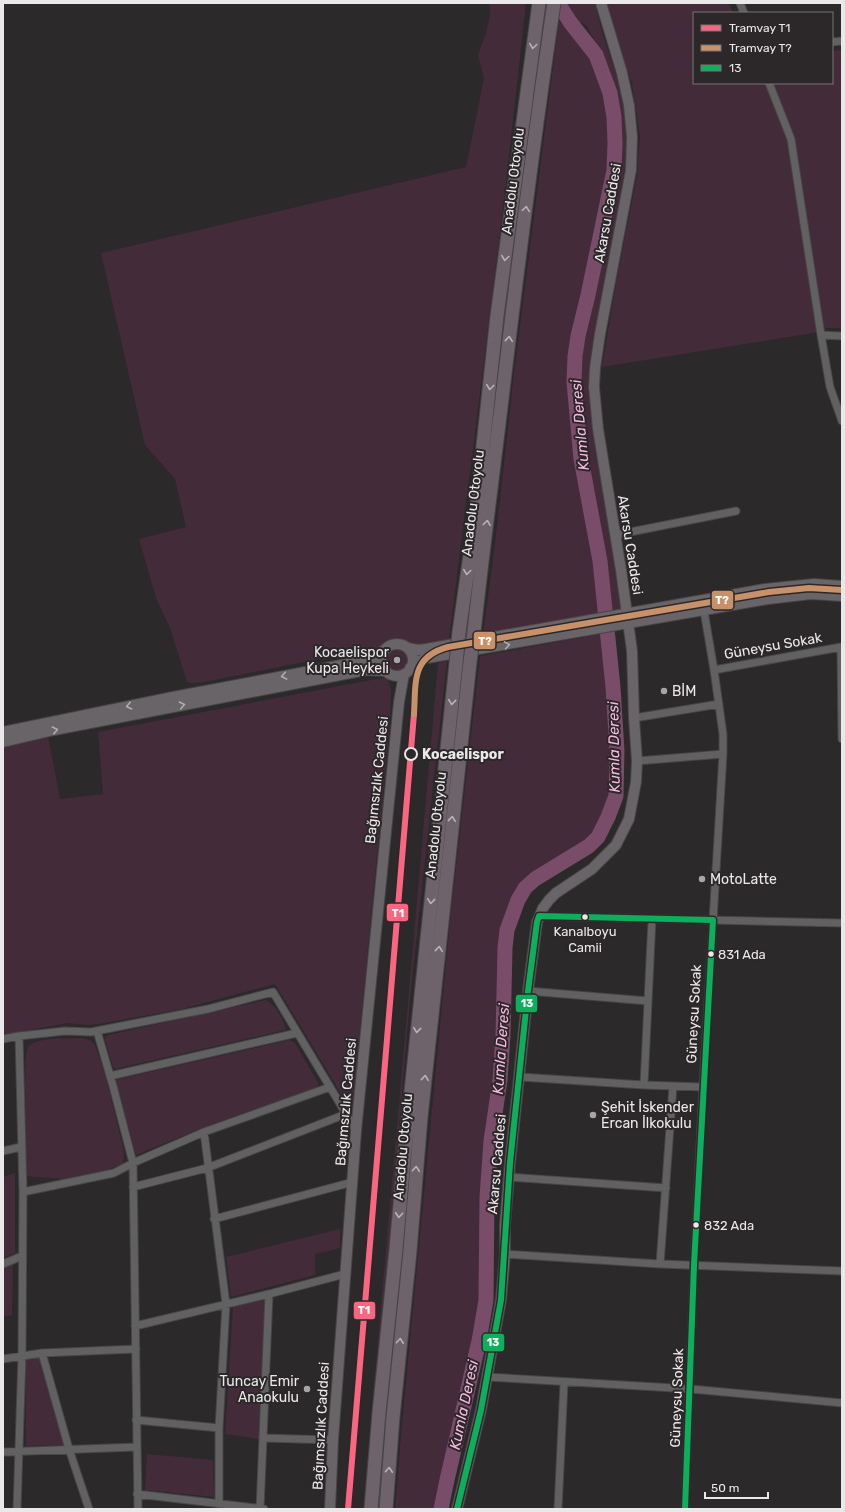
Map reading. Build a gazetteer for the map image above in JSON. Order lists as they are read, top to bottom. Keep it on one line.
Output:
{"streets":{"highway":["Anadolu Otoyolu"],"main road":["Akarsu Caddesi","Bağımsızlık Caddesi"],"street":["Güneysu Sokak"]},"water":["Kumla Deresi"],"places":["Kocaelispor Kupa Heykeli","BİM","Kocaelispor","MotoLatte","Kanalboyu Camii","831 Ada","Şehit İskender Ercan İlkokulu","832 Ada","Tuncay Emir Anaokulu"],"lines":["tram line T?","tram line T1","transit line 13"],"legend":["Tramvay T1","Tramvay T?","13"],"scale_bar":"50 m"}
